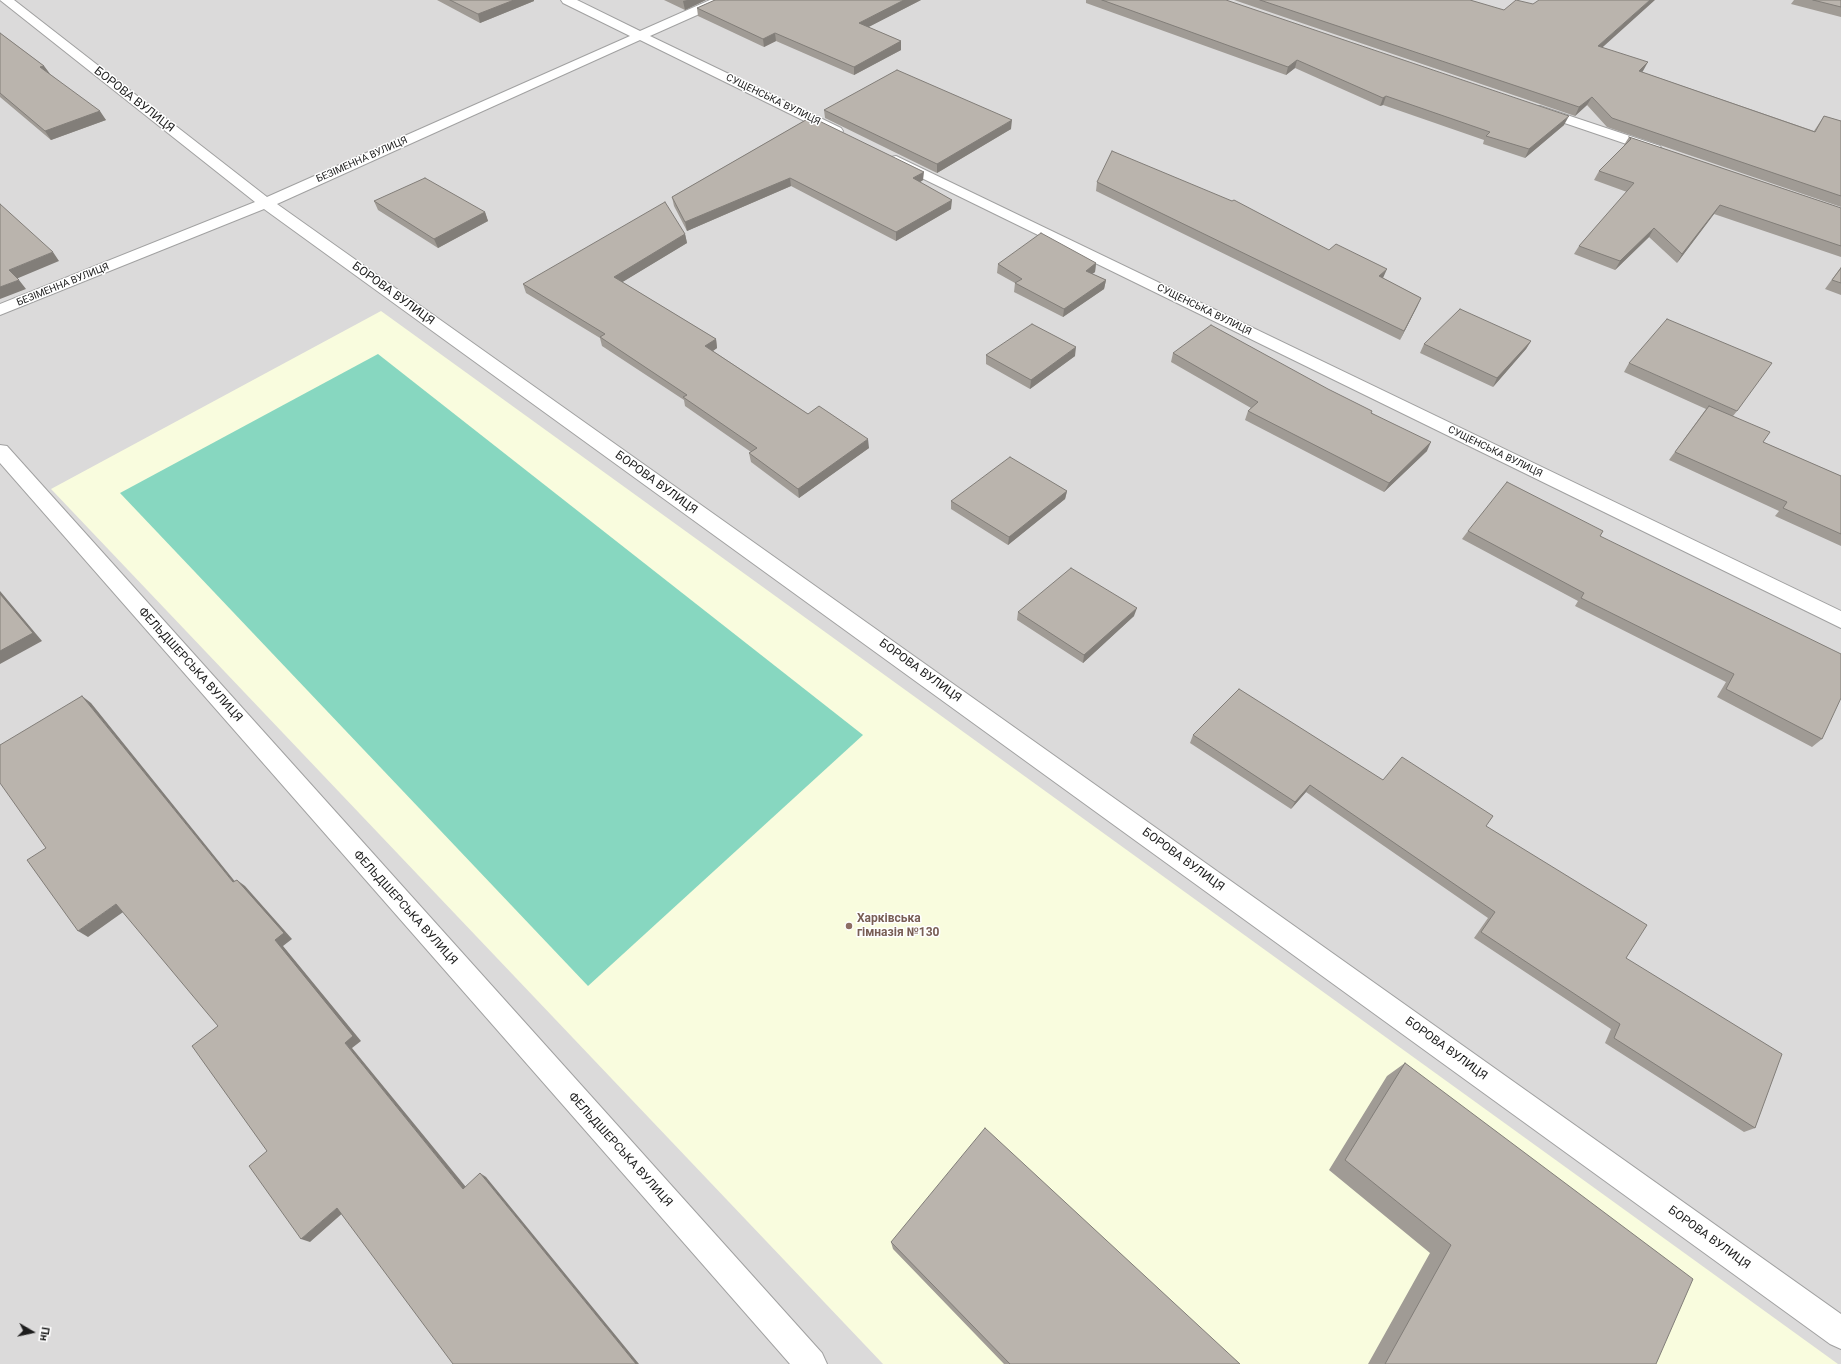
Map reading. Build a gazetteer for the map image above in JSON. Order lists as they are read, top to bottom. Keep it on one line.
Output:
{"streets":{"street":["БОРОВА ВУЛИЦЯ","СУЩЕНСЬКА ВУЛИЦЯ","БЕЗІМЕННА ВУЛИЦЯ","ФЕЛЬДШЕРСЬКА ВУЛИЦЯ"]},"crossings":[["БОРОВА ВУЛИЦЯ","БЕЗІМЕННА ВУЛИЦЯ"],["СУЩЕНСЬКА ВУЛИЦЯ","БЕЗІМЕННА ВУЛИЦЯ"]],"places":["Харківська гімназія №130"],"north":"right"}
